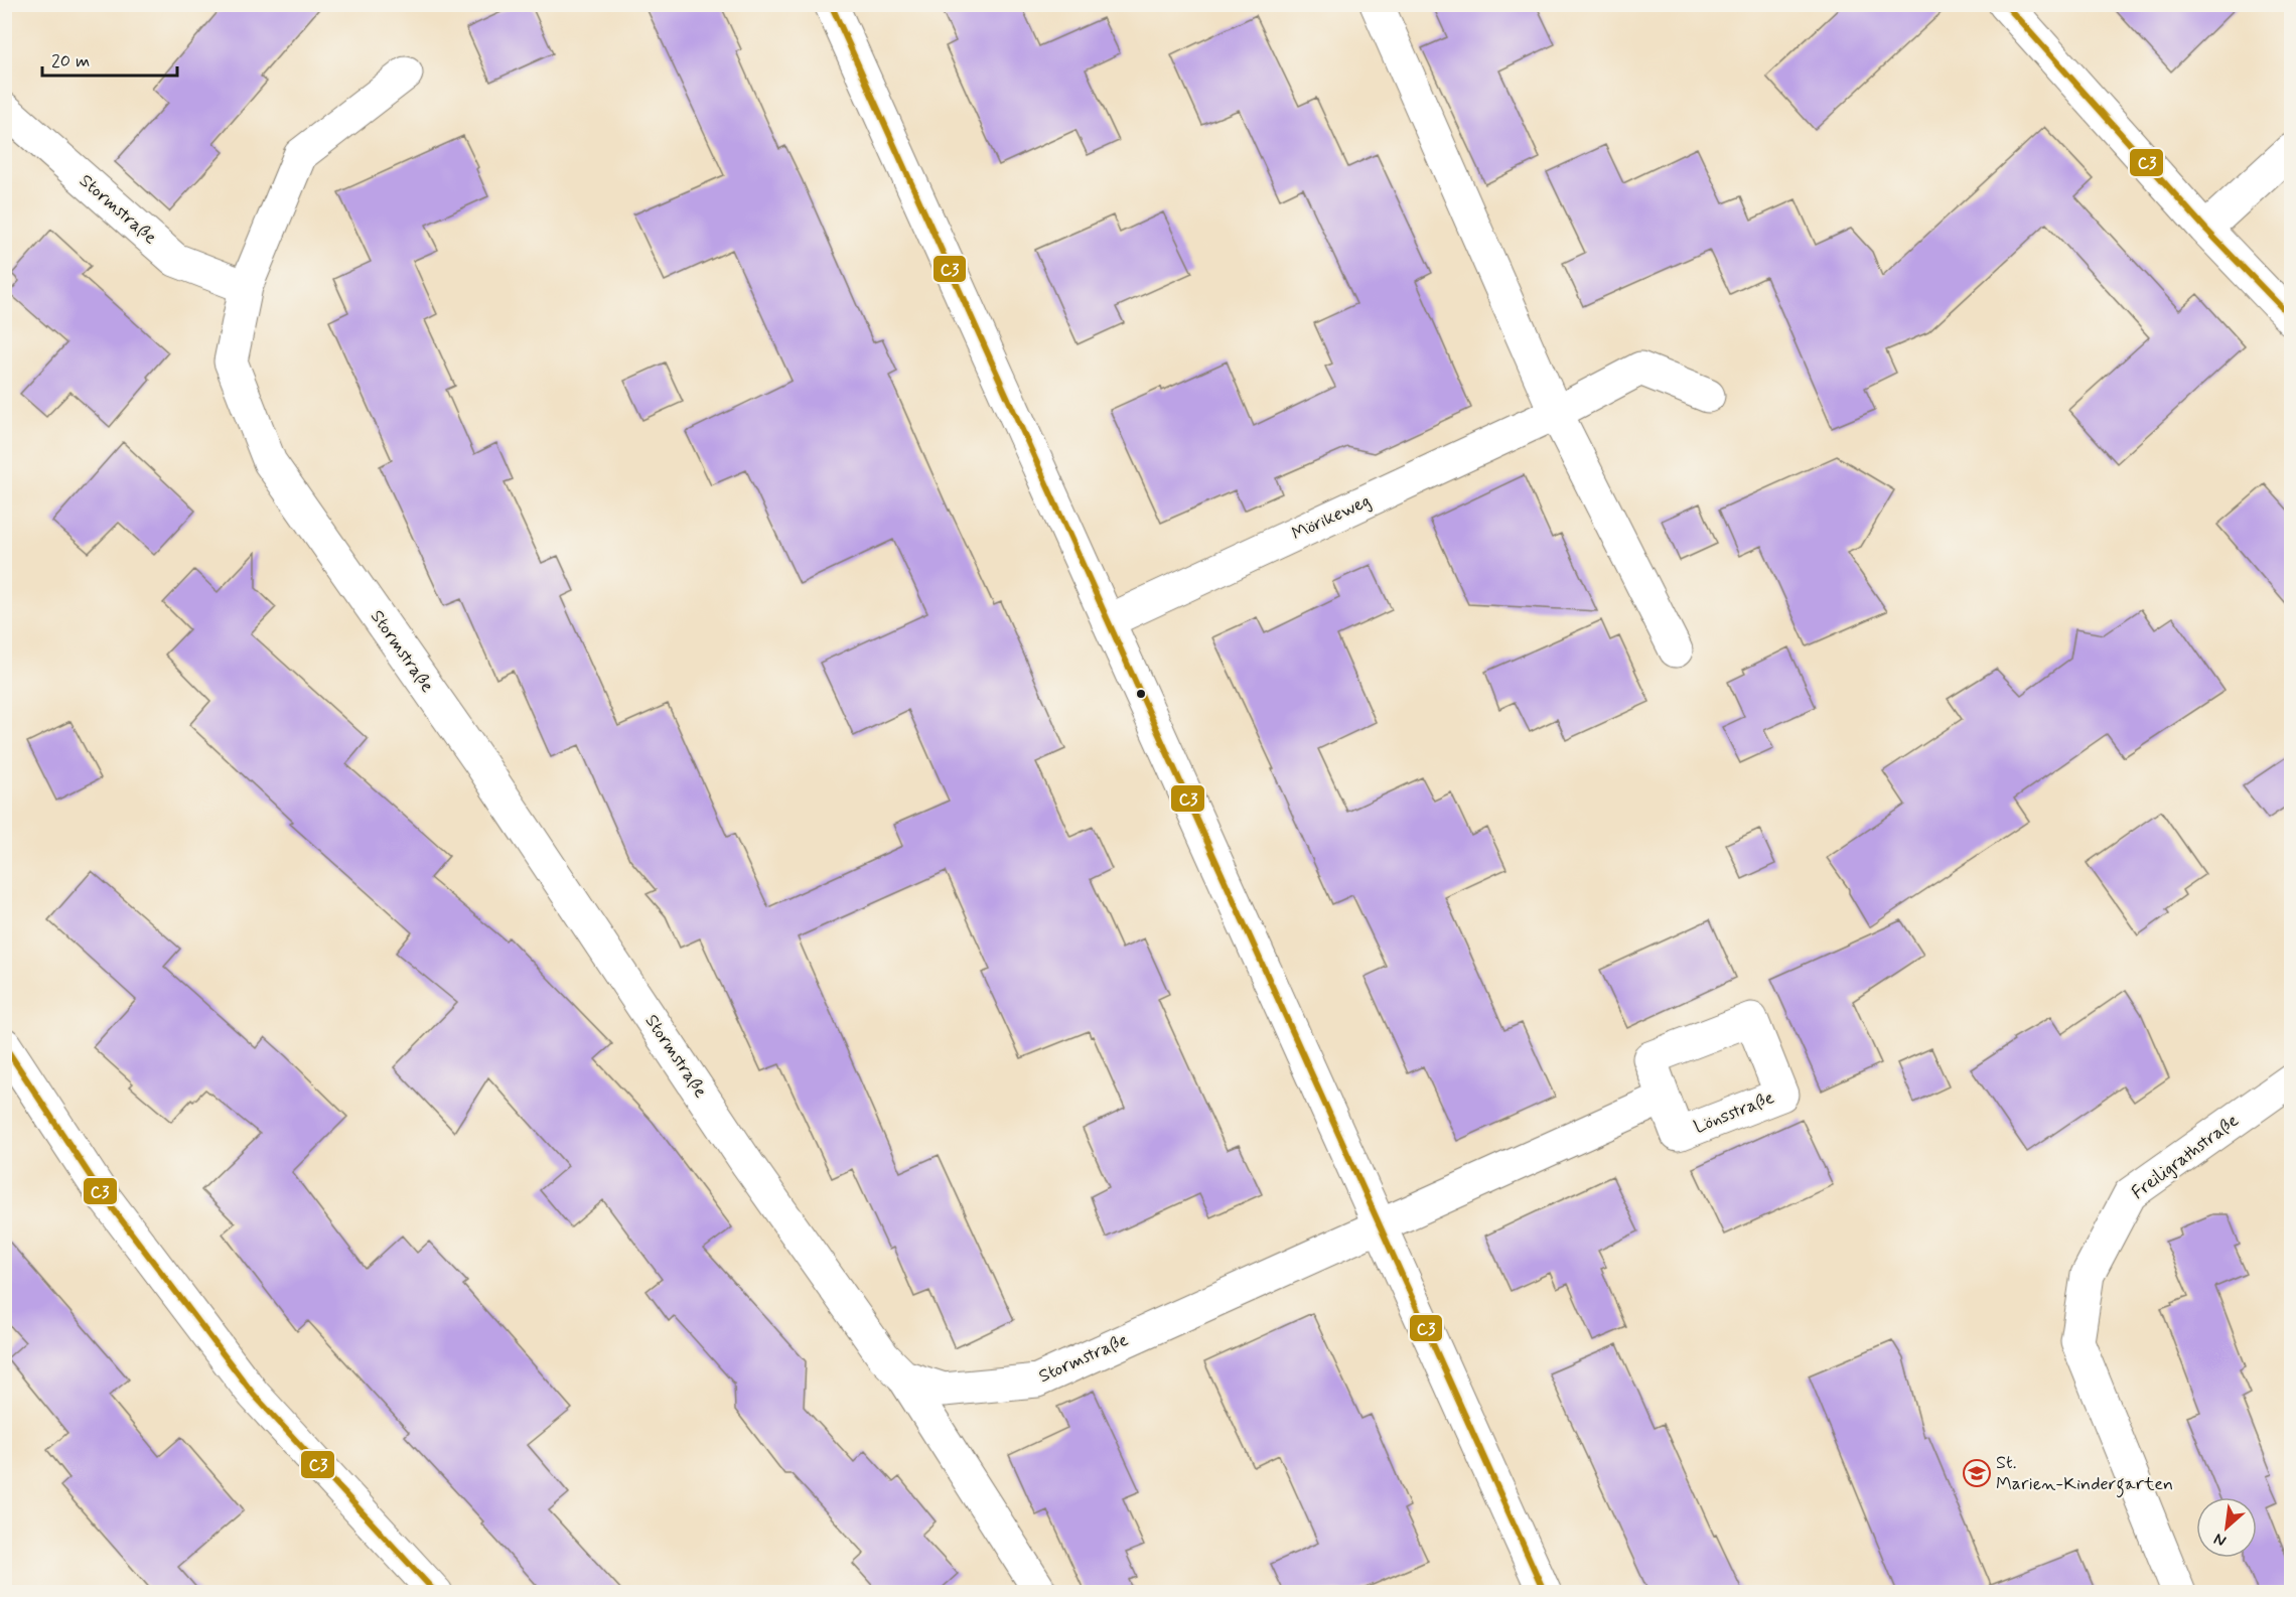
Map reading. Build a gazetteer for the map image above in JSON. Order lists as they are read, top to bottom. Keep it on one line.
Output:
{"streets":{"street":["Stormstraße","Mörikeweg","Freiligrathstraße"]},"places":{"school or university":["St. Marien-Kindergarten"]},"lines":["transit line C3"],"scale_bar":"20 m","north":"bottom left"}
